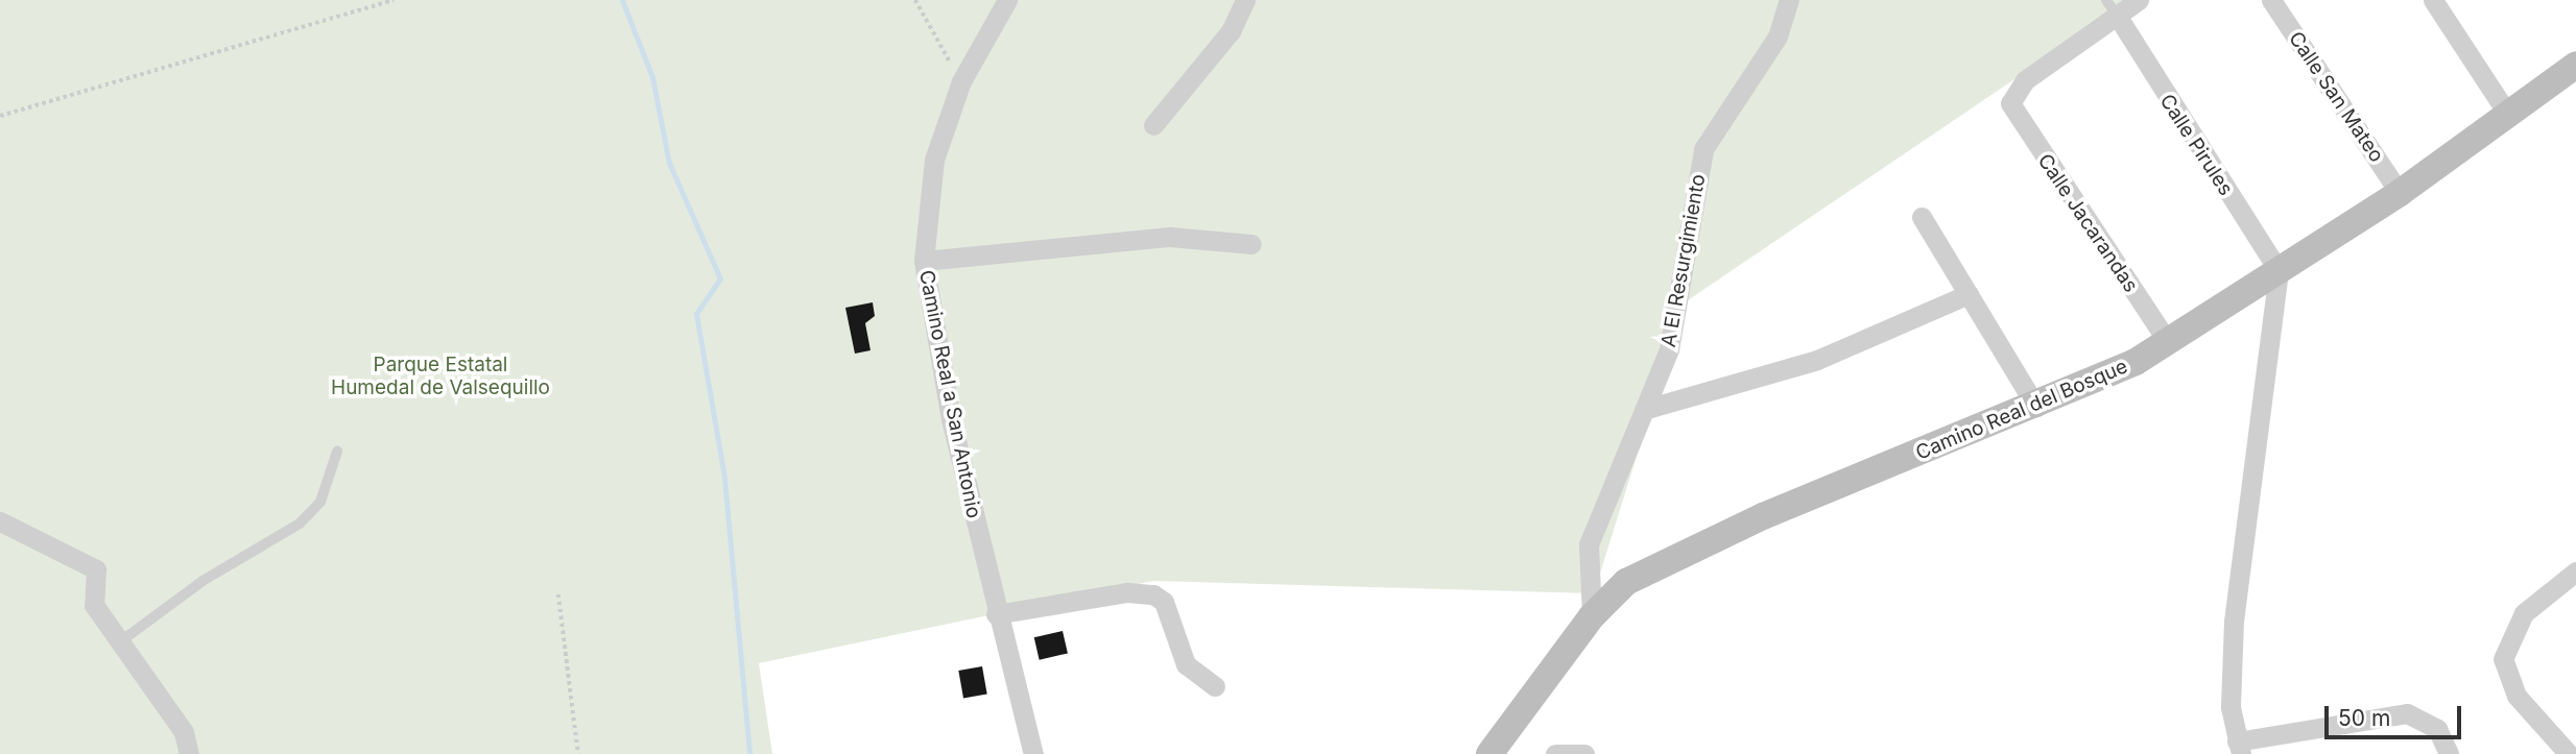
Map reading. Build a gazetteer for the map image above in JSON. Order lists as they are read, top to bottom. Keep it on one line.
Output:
{"streets":{"street":["Calle San Mateo","Calle Pirules","Calle Jacarandas","A El Resurgimiento","Camino Real a San Antonio","Camino Real del Bosque"]},"crossings":[["Calle San Mateo","Camino Real del Bosque"],["Calle Pirules","Calle Jacarandas"],["Calle Pirules","Camino Real del Bosque"],["Calle Jacarandas","Camino Real del Bosque"],["A El Resurgimiento","Camino Real del Bosque"]],"parks":["Parque Estatal Humedal de Valsequillo"],"scale_bar":"50 m"}
